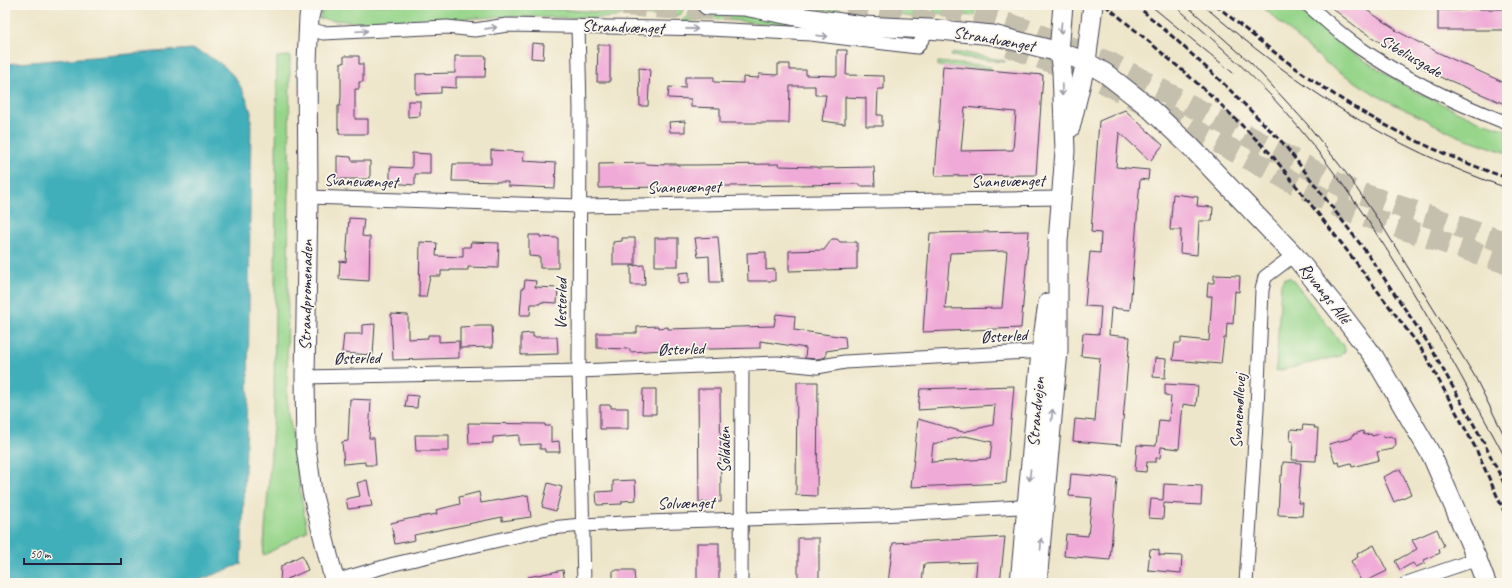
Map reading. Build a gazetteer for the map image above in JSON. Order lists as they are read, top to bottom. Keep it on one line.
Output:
{"streets":{"street":["Strandvænget","Sibeliusgade","Svanevænget","Ryvangs Allé","Strandpromenaden","Vesterled","Østerled","Svanemøllevej","Strandvejen","Soldalen","Solvænget"]},"crossings":[["Strandvænget","Ryvangs Allé"],["Strandvænget","Strandpromenaden"],["Strandvænget","Vesterled"],["Strandvænget","Strandvejen"],["Svanevænget","Strandpromenaden"],["Svanevænget","Vesterled"],["Svanevænget","Strandvejen"],["Ryvangs Allé","Svanemøllevej"],["Ryvangs Allé","Strandvejen"],["Strandpromenaden","Østerled"],["Strandpromenaden","Solvænget"],["Vesterled","Østerled"],["Vesterled","Solvænget"],["Østerled","Strandvejen"],["Østerled","Soldalen"],["Strandvejen","Solvænget"],["Soldalen","Solvænget"]],"scale_bar":"50 m"}
